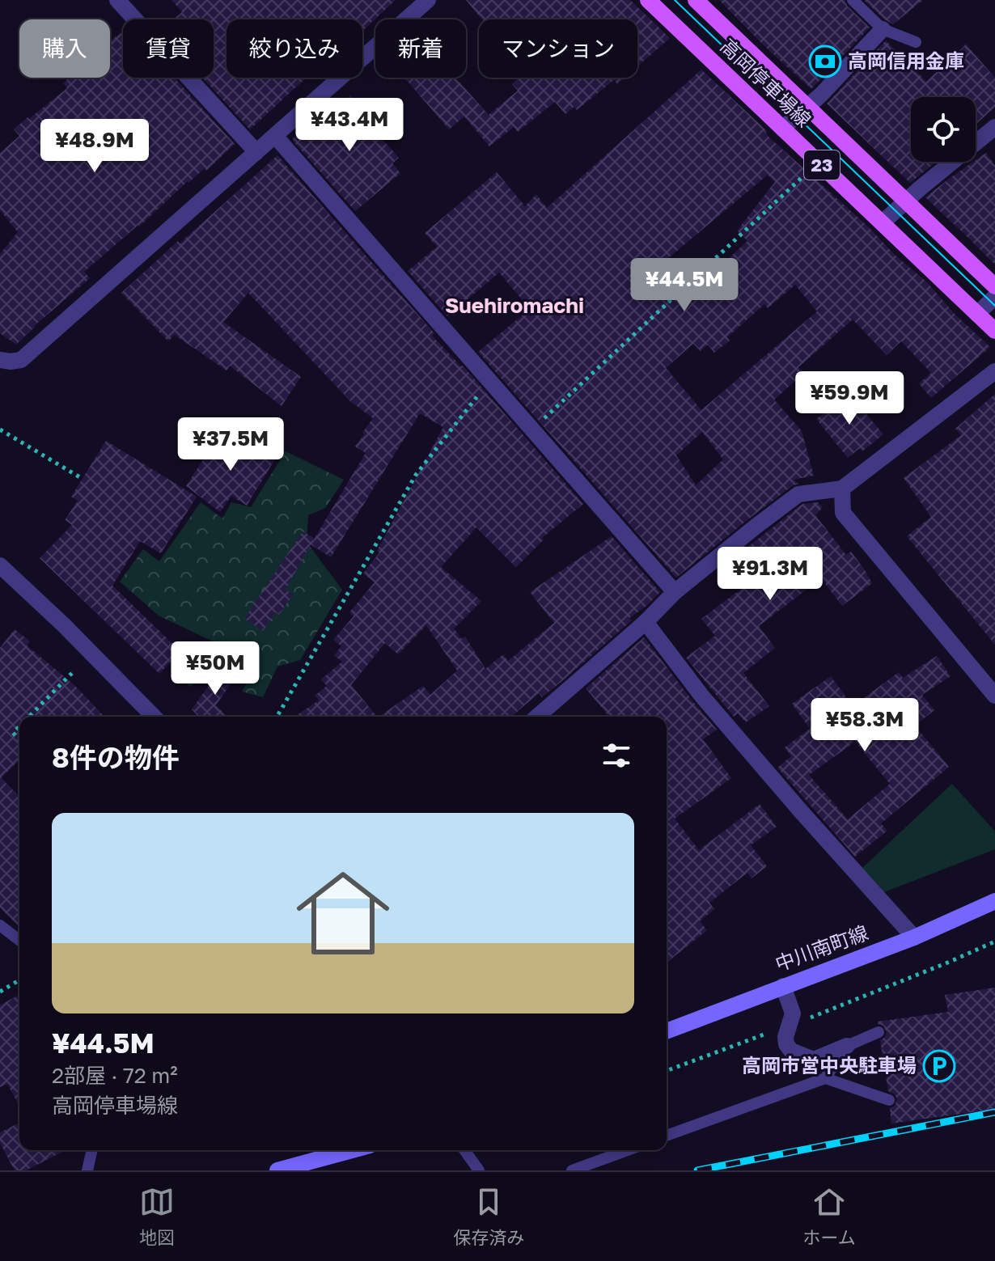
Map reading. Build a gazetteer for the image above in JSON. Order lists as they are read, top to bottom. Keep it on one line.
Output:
{"streets":{"main road":["高岡停車場線","23","中川南町線"]},"districts":["Suehiromachi"],"places":{"bank":["高岡信用金庫"],"parking":["高岡市営中央駐車場"]},"page":{"chip":["購入","賃貸","絞り込み","新着","マンション"],"price":["¥43.4M","¥48.9M","¥44.5M","¥59.9M","¥37.5M","¥91.3M","¥50M","¥58.3M"],"heading":"8件の物件","list":[{"name":"¥44.5M","note":"2部屋 · 72 m² · 高岡停車場線"}],"tabs":["地図","保存済み","ホーム"]}}
